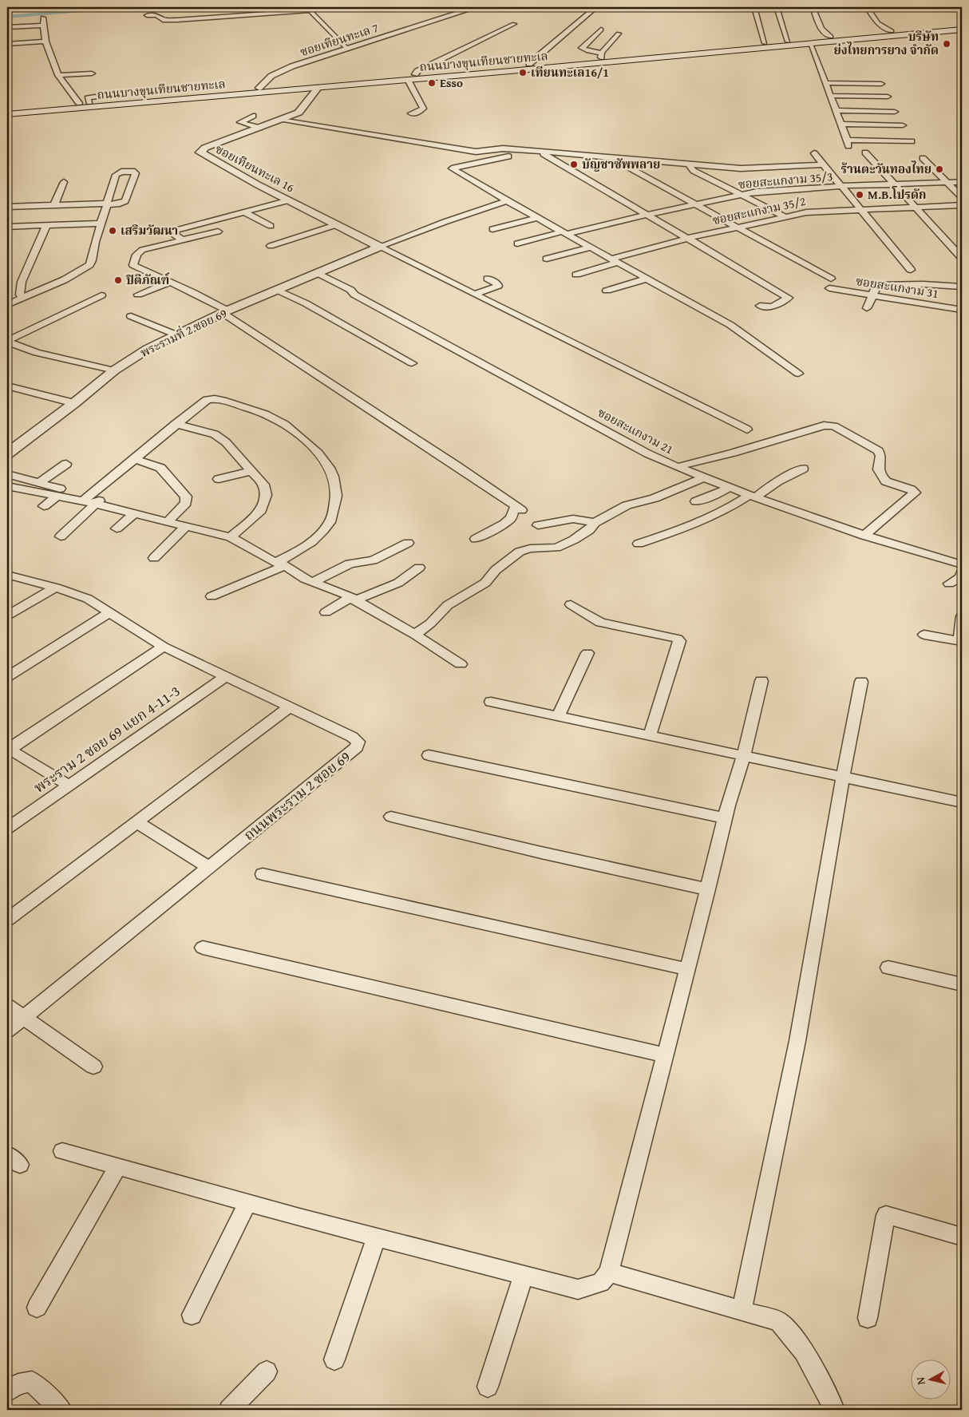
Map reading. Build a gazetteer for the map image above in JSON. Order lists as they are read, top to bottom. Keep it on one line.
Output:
{"streets":{"main road":["ถนนบางขุนเทียนชายทะเล"],"street":["ซอยเทียนทะเล 7","ซอยเทียนทะเล 16","ซอยสะแกงาม 35/3","ซอยสะแกงาม 35/2","ซอยสะแกงาม 31","พระรามที่ 2 ซอย 69","ซอยสะแกงาม 21","พระราม 2 ซอย 69 แยก 4-11-3","ถนนพระราม 2 ซอย 69"]},"crossings":[["ซอยเทียนทะเล 7","ถนนบางขุนเทียนชายทะเล"],["ถนนบางขุนเทียนชายทะเล","ซอยเทียนทะเล 16"],["ซอยเทียนทะเล 16","พระรามที่ 2 ซอย 69"],["พระรามที่ 2 ซอย 69","ซอยสะแกงาม 21"],["พระราม 2 ซอย 69 แยก 4-11-3","ถนนพระราม 2 ซอย 69"]],"places":["บริษัท ย่งไทยการยาง จำกัด","เทียนทะเล16/1","Esso","บัญชาซัพพลาย","ร้านตะวันทองไทย","M.B.โปรดัก","เสริมวัฒนา","ปิติภัณฑ์"],"north":"left"}
